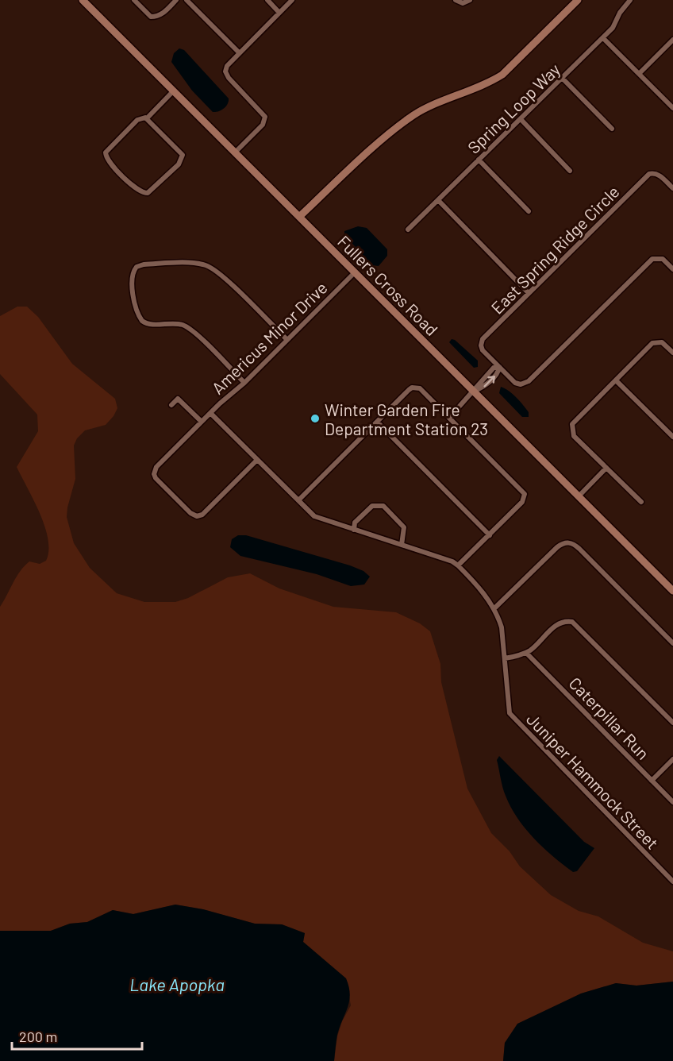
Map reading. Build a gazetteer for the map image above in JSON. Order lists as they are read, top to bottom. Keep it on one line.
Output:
{"streets":{"street":["Spring Loop Way","East Spring Ridge Circle","Fullers Cross Road","Americus Minor Drive","Caterpillar Run","Juniper Hammock Street"]},"crossings":[["Fullers Cross Road","Americus Minor Drive"],["Americus Minor Drive","Juniper Hammock Street"]],"water":["Lake Apopka"],"places":["Winter Garden Fire Department Station 23"],"scale_bar":"200 m"}
